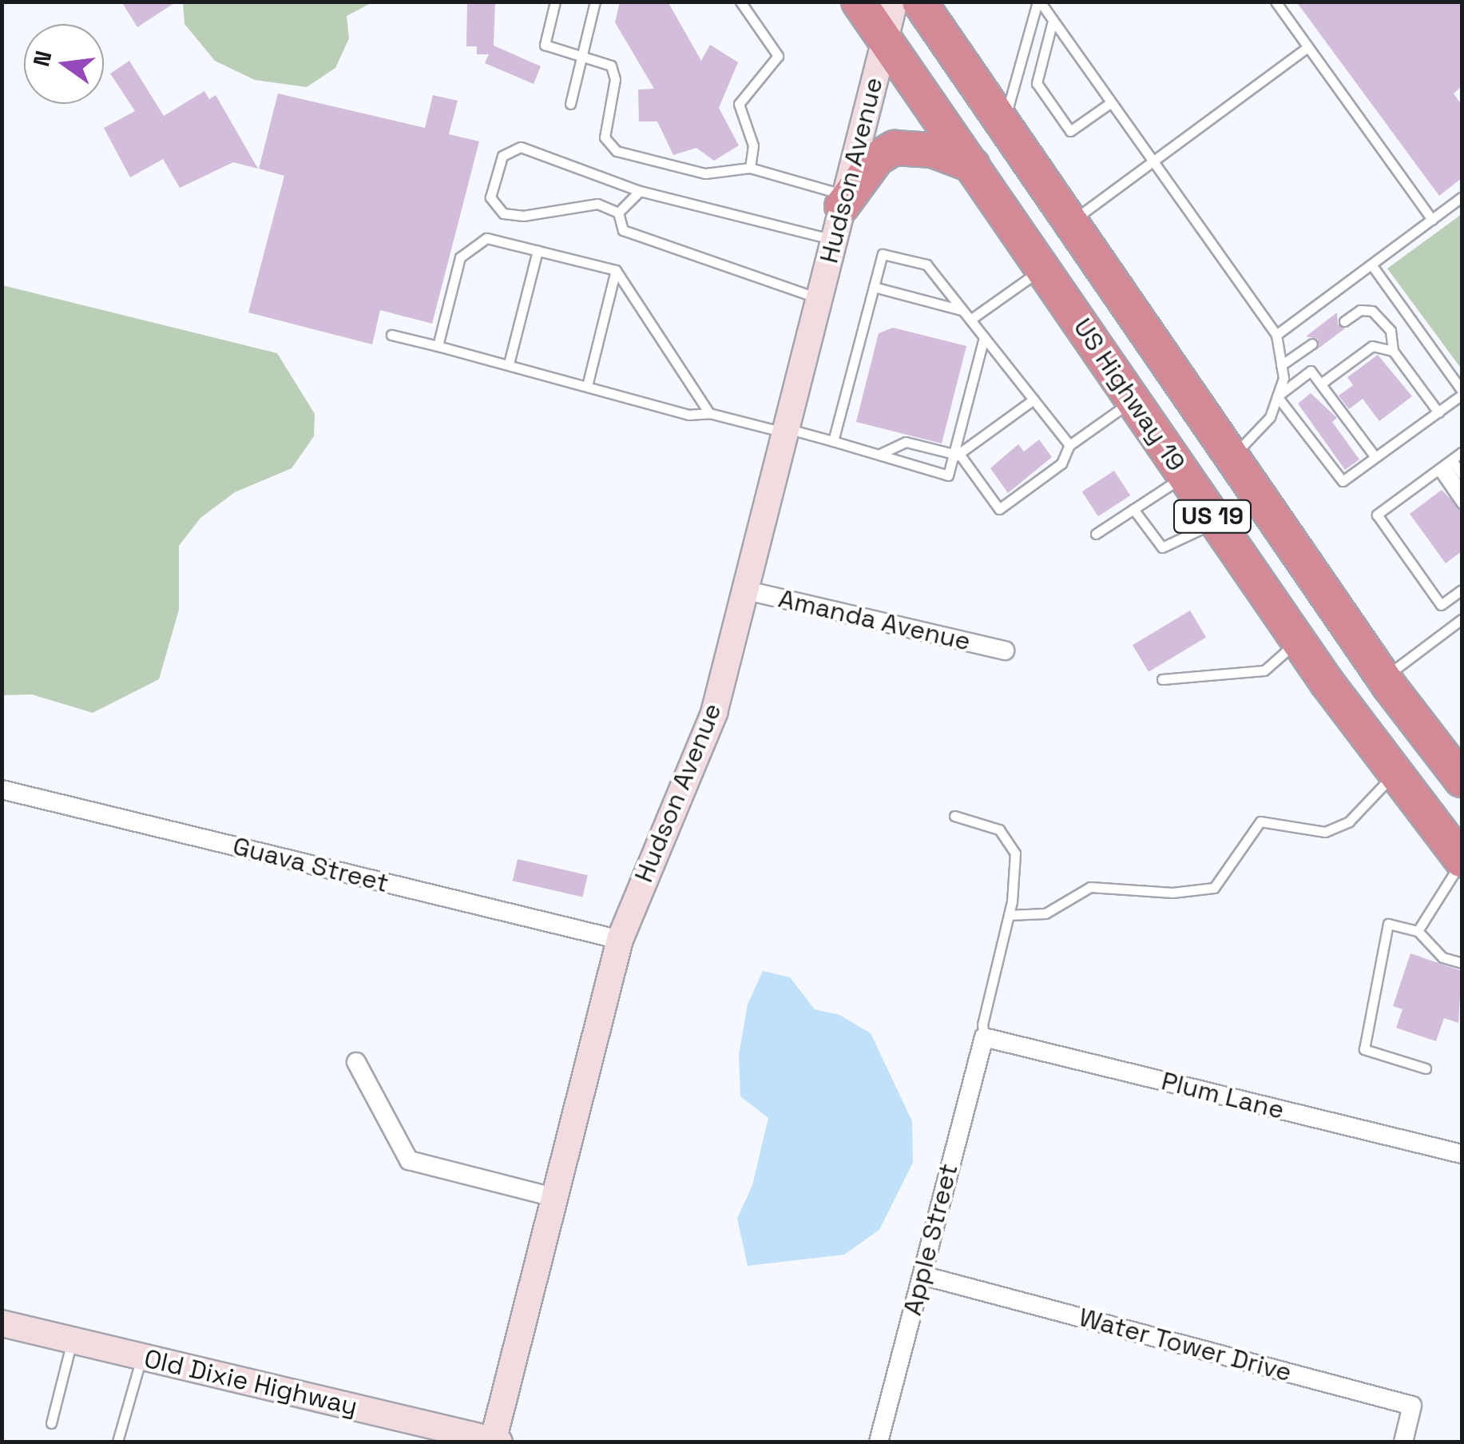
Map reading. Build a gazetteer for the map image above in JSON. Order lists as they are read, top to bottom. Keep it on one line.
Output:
{"streets":{"highway":["US Highway 19","US 19"],"street":["Hudson Avenue","Amanda Avenue","Guava Street","Plum Lane","Apple Street","Water Tower Drive","Old Dixie Highway"]},"crossings":[["Hudson Avenue","US Highway 19"],["Hudson Avenue","Amanda Avenue"],["Hudson Avenue","Guava Street"],["Hudson Avenue","Old Dixie Highway"],["Plum Lane","Apple Street"],["Apple Street","Water Tower Drive"]],"north":"left"}
